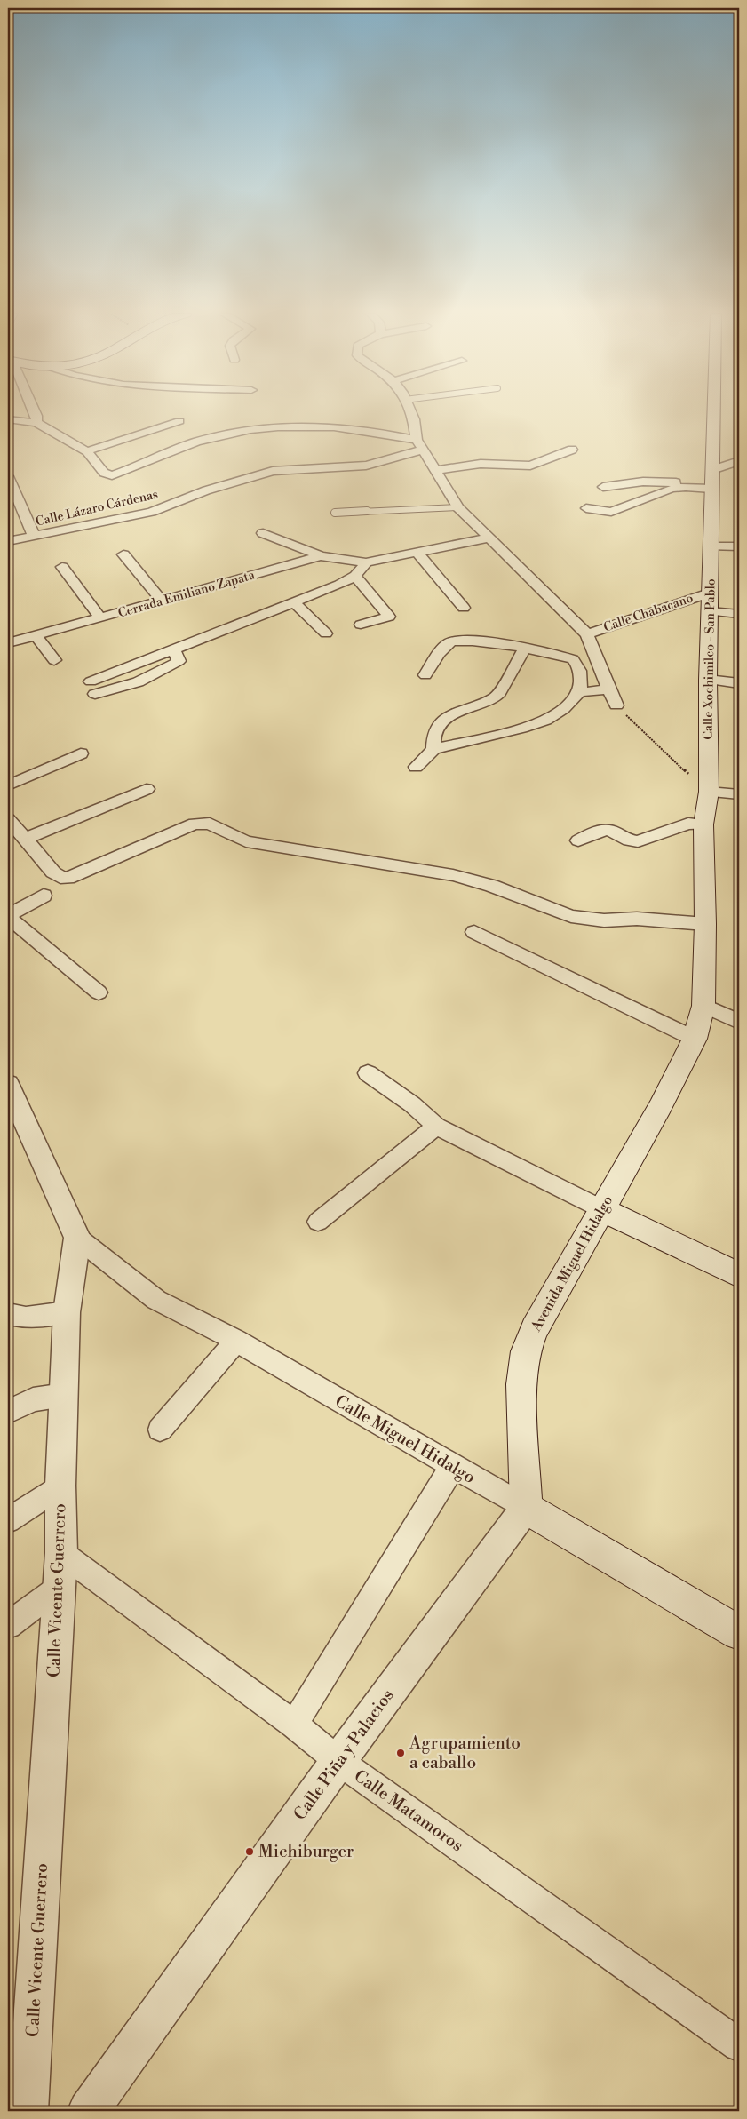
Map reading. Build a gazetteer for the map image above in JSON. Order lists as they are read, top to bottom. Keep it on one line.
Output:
{"streets":{"main road":["Calle Xochimilco - San Pablo","Avenida Miguel Hidalgo","Calle Miguel Hidalgo"],"street":["Calle Lázaro Cárdenas","Cerrada Emiliano Zapata","Calle Chabacano","Calle Vicente Guerrero","Calle Piña y Palacios","Calle Matamoros"]},"crossings":[["Calle Chabacano","Calle Xochimilco - San Pablo"],["Calle Xochimilco - San Pablo","Avenida Miguel Hidalgo"],["Avenida Miguel Hidalgo","Calle Miguel Hidalgo"],["Avenida Miguel Hidalgo","Calle Piña y Palacios"],["Calle Miguel Hidalgo","Calle Vicente Guerrero"],["Calle Miguel Hidalgo","Calle Piña y Palacios"],["Calle Vicente Guerrero","Calle Matamoros"],["Calle Piña y Palacios","Calle Matamoros"]],"places":["Agrupamiento a caballo","Michiburger"]}
